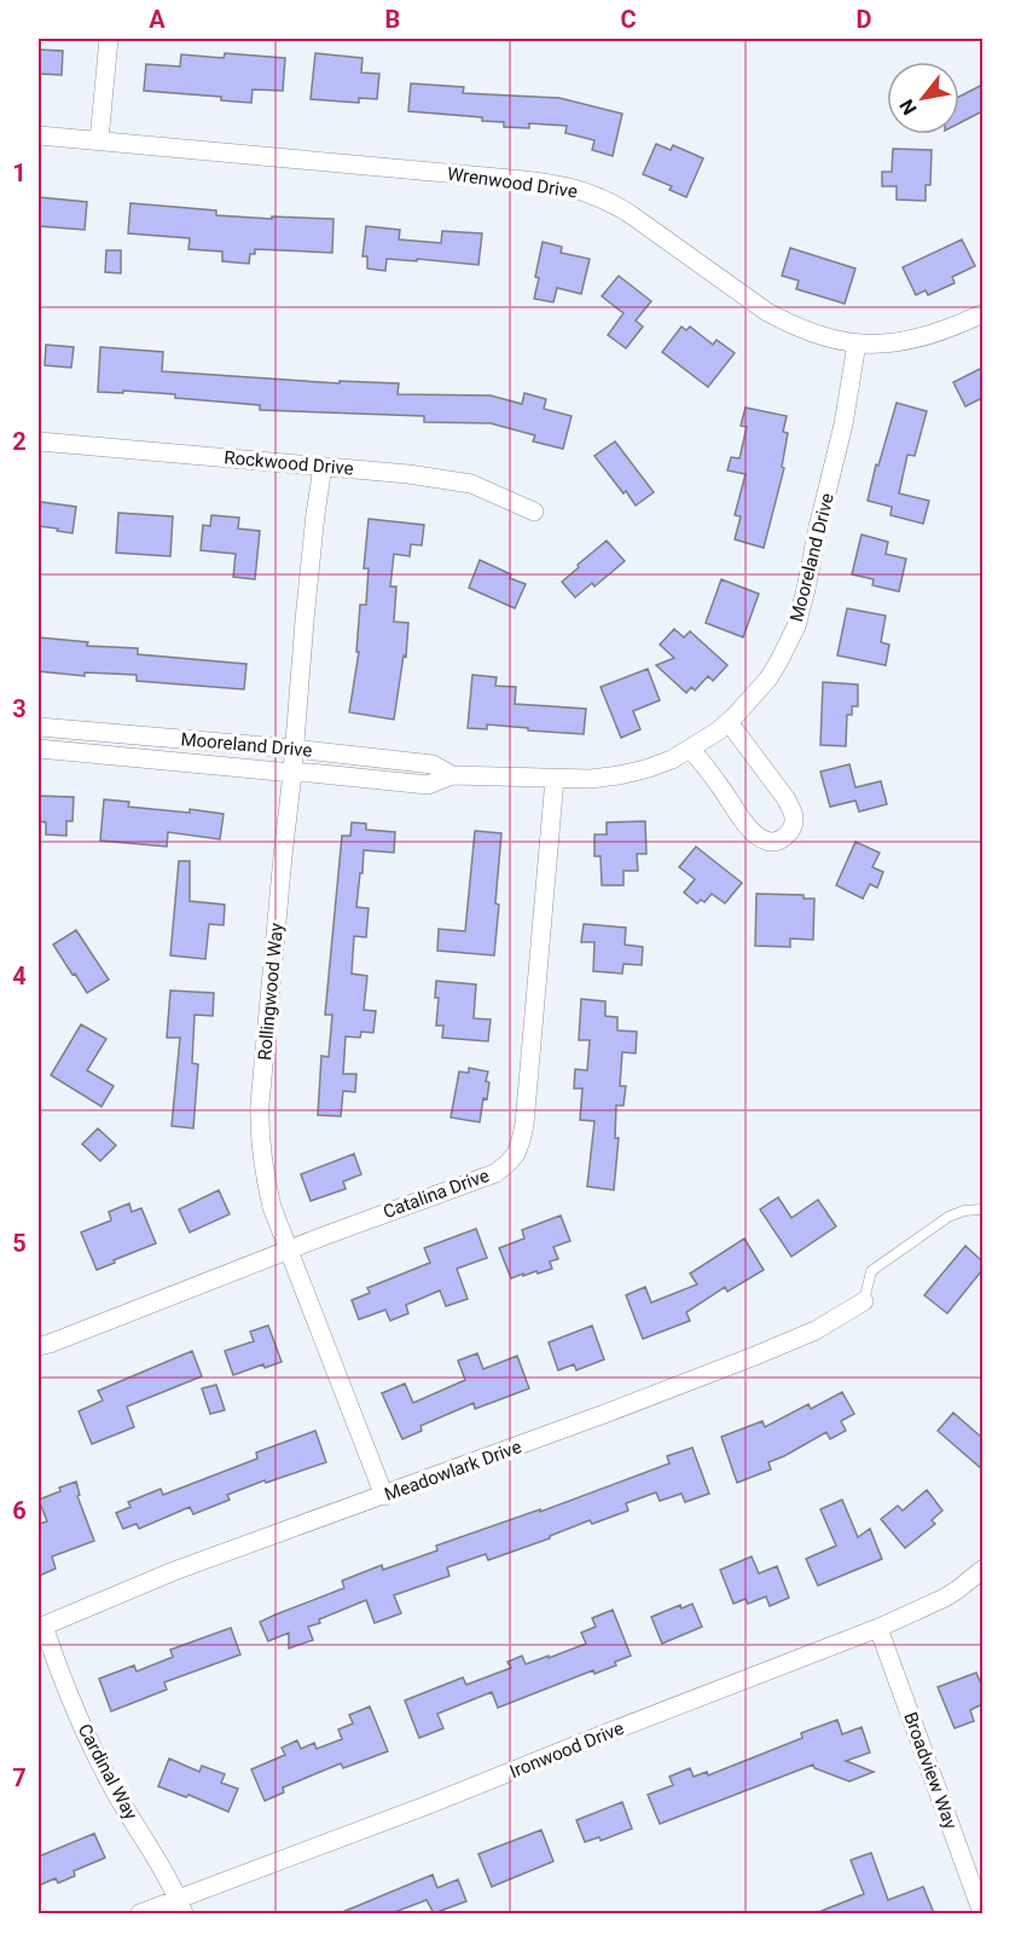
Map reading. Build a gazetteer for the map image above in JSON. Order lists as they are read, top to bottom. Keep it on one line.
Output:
{"streets":{"street":["Wrenwood Drive","Rockwood Drive","Mooreland Drive","Rollingwood Way","Catalina Drive","Meadowlark Drive","Ironwood Drive","Broadview Way","Cardinal Way"]},"crossings":[["Wrenwood Drive","Mooreland Drive"],["Rockwood Drive","Rollingwood Way"],["Mooreland Drive","Rollingwood Way"],["Mooreland Drive","Catalina Drive"],["Rollingwood Way","Catalina Drive"],["Rollingwood Way","Meadowlark Drive"],["Meadowlark Drive","Cardinal Way"],["Ironwood Drive","Broadview Way"],["Ironwood Drive","Cardinal Way"]],"north":"bottom left","grid":{"columns":["A","B","C","D"],"rows":["1","2","3","4","5","6","7"]}}
